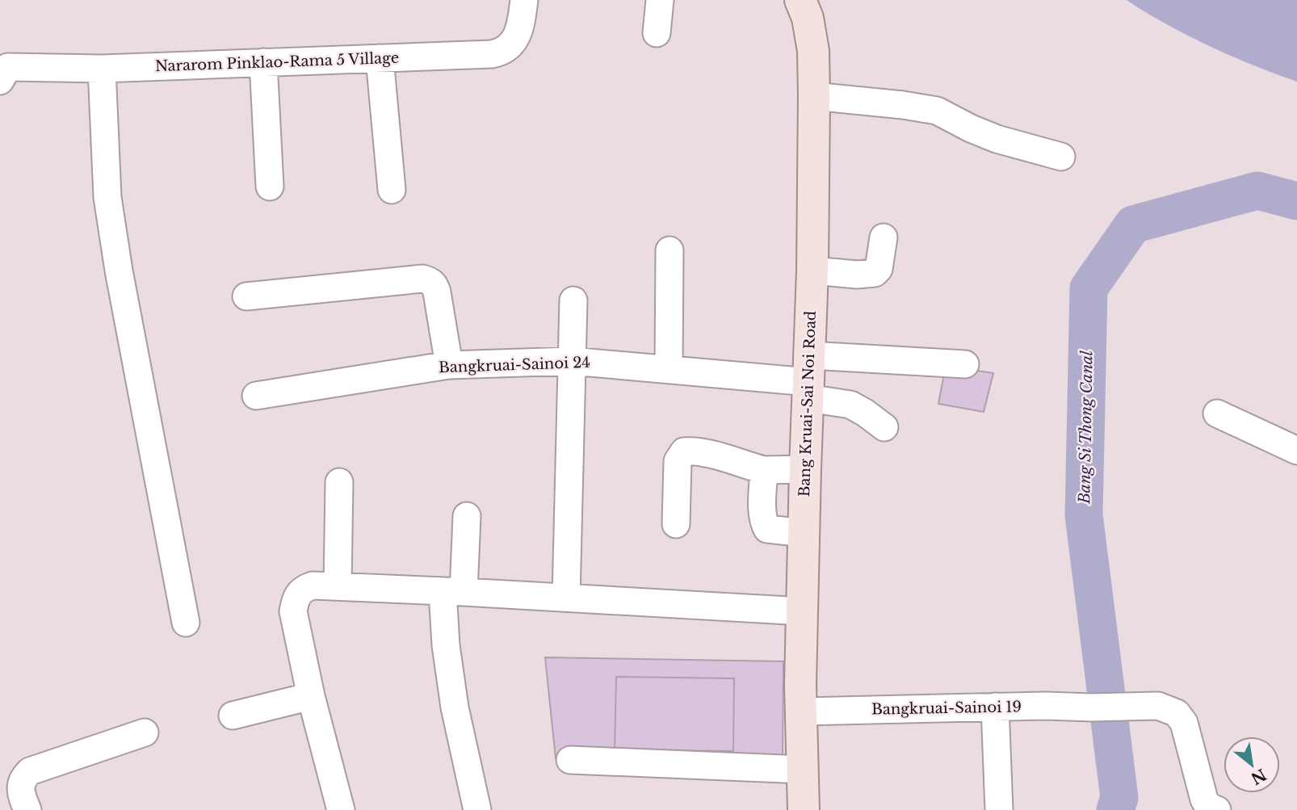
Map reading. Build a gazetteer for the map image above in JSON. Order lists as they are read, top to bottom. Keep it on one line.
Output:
{"streets":{"main road":["Bang Kruai-Sai Noi Road"],"street":["Nararom Pinklao-Rama 5 Village","Bangkruai-Sainoi 24","Bangkruai-Sainoi 19"]},"crossings":[["Bangkruai-Sainoi 24","Bang Kruai-Sai Noi Road"],["Bang Kruai-Sai Noi Road","Bangkruai-Sainoi 19"]],"water":["Bang Si Thong Canal"],"north":"bottom right"}
